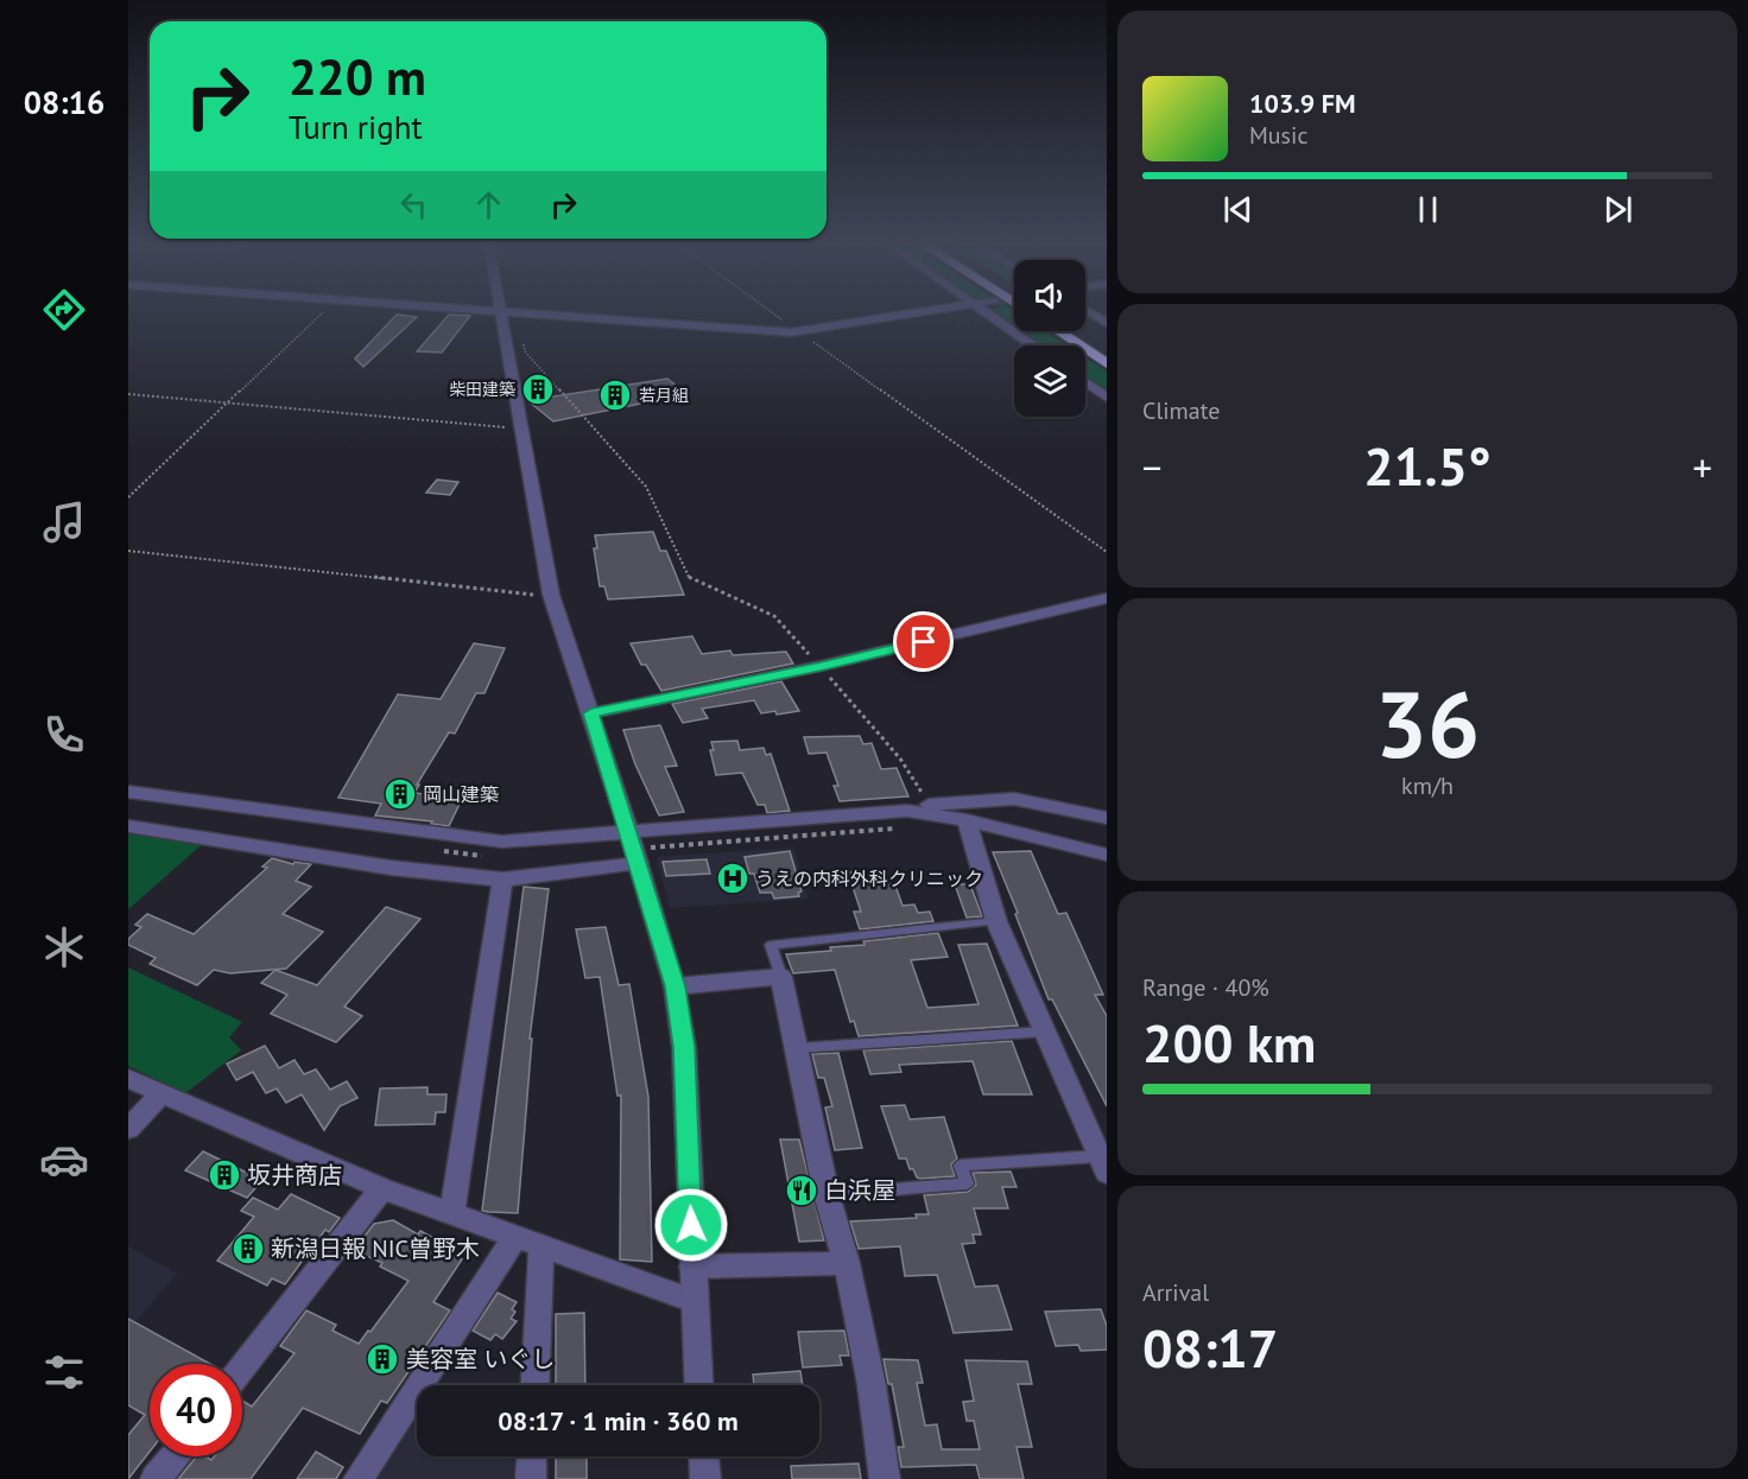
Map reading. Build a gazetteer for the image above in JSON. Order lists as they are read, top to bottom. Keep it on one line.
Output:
{"places":{"building":["柴田建築","若月組","岡山建築","坂井商店","新潟日報 NIC曽野木","美容室 いぐし"],"hospital":["うえの内科外科クリニック"],"restaurant":["白浜屋"]},"page":{"tabs":"08:16","turn":["220 m","Turn right"],"song":["103.9 FM","Music"],"tile":["Climate",["36","km/h"],["Range · 40%","200 km"],["Arrival","08:17"]],"heat":["−","21.5°","+"],"limit":"40","trip":"08:17 · 1 min · 360 m"}}
